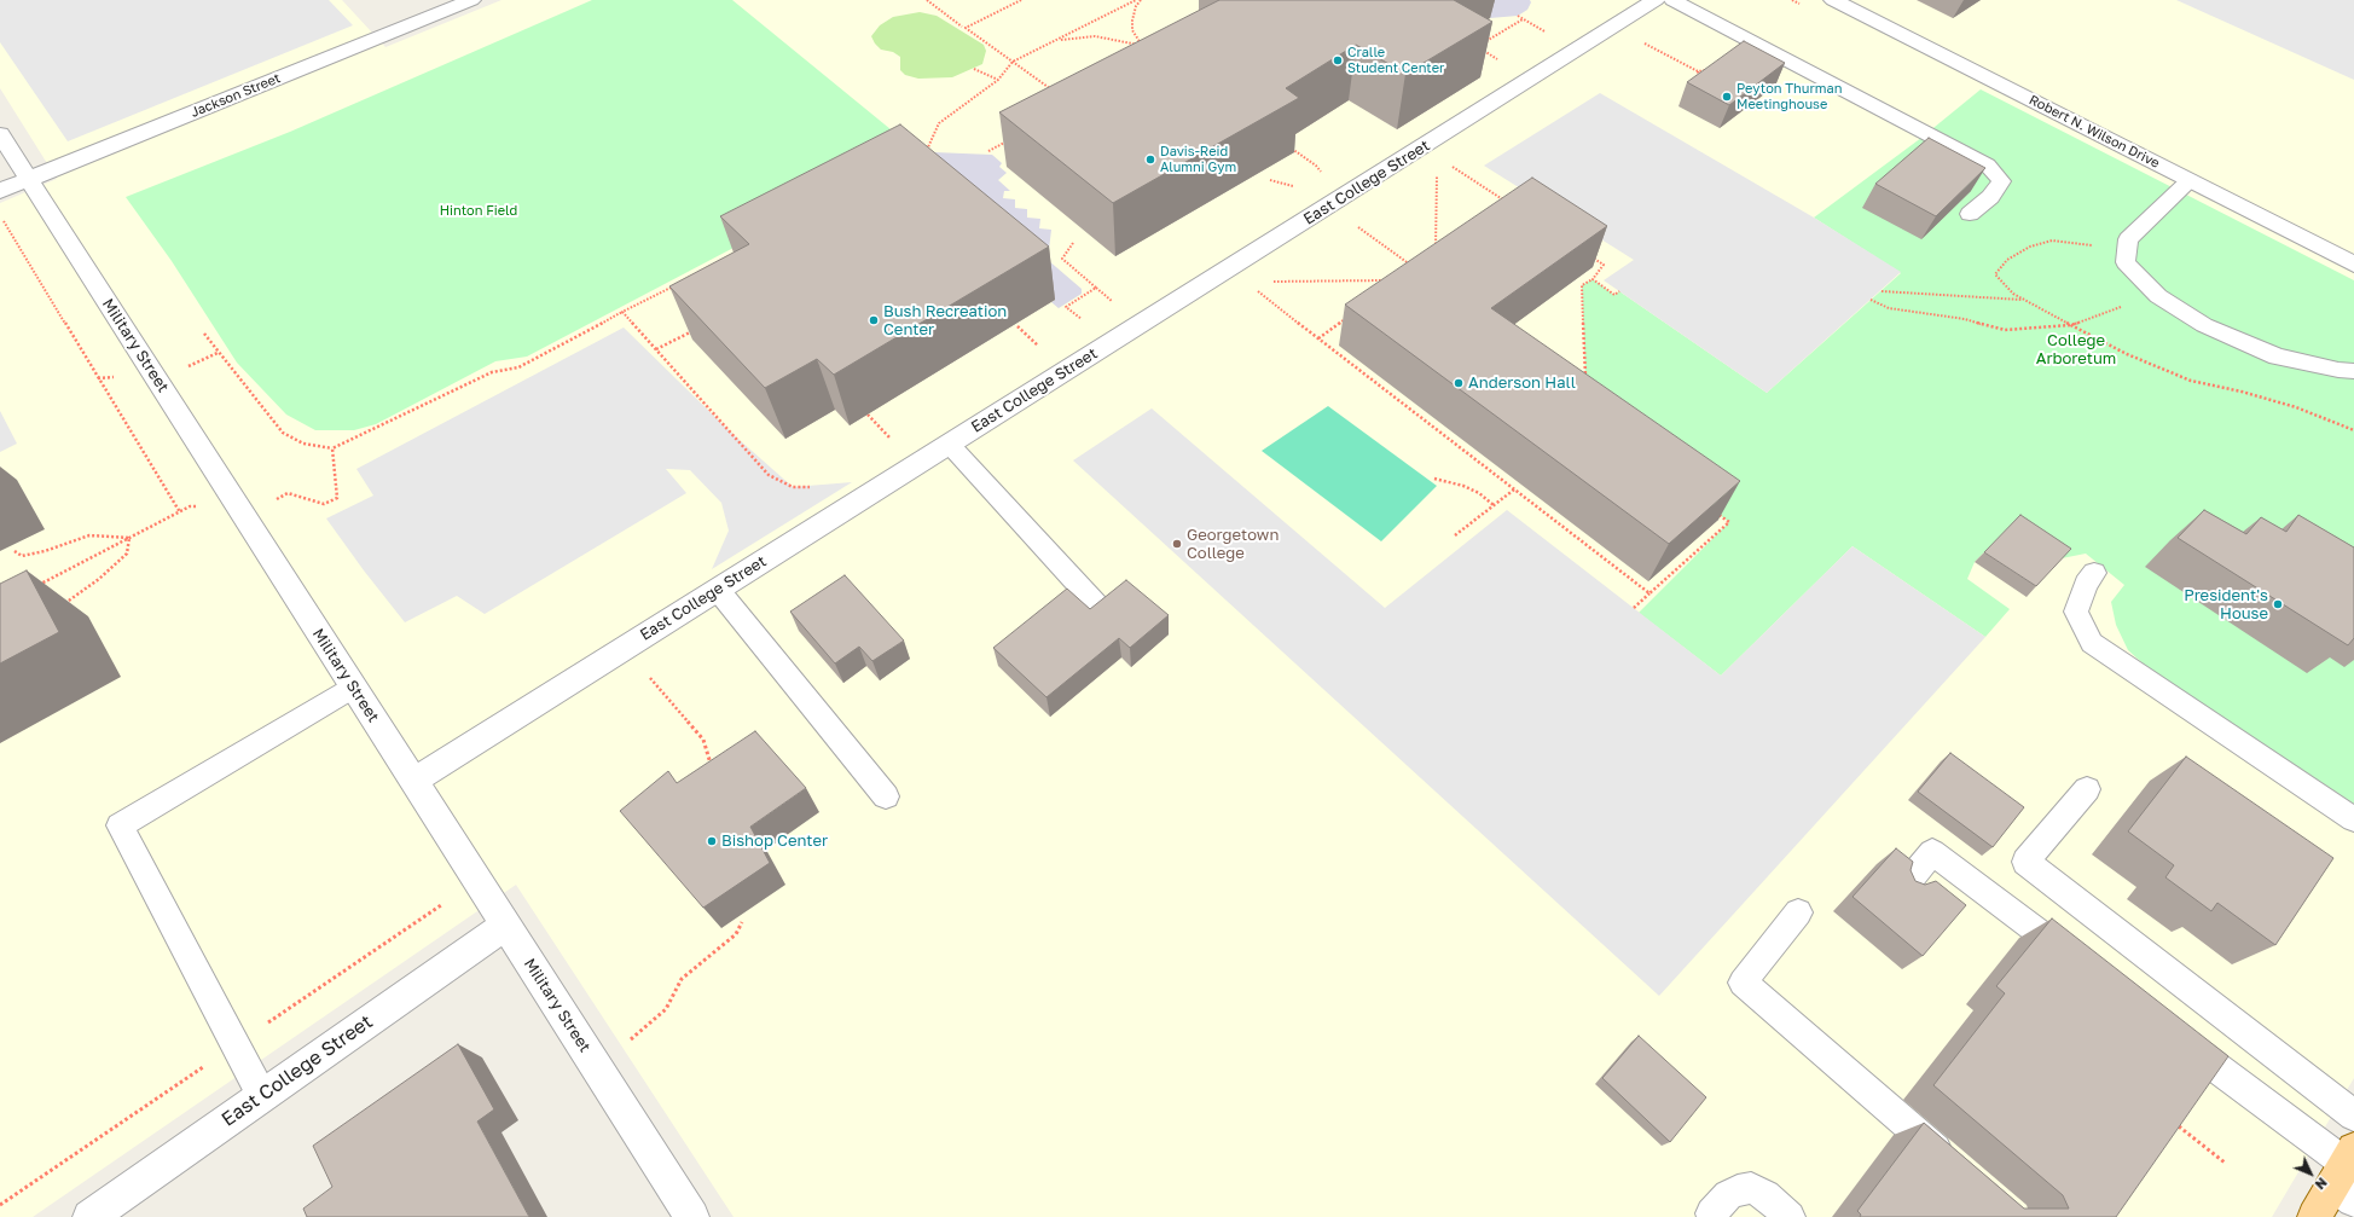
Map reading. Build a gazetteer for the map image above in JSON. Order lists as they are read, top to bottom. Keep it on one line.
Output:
{"streets":{"street":["Jackson Street","Robert N. Wilson Drive","East College Street","Military Street"]},"crossings":[["Jackson Street","Military Street"],["East College Street","Military Street"]],"parks":["Hinton Field","College Arboretum"],"places":["Cralle Student Center","Peyton Thurman Meetinghouse","Davis-Reid Alumni Gym","Bush Recreation Center","Anderson Hall","Georgetown College","President's House","Bishop Center"],"north":"bottom right"}
